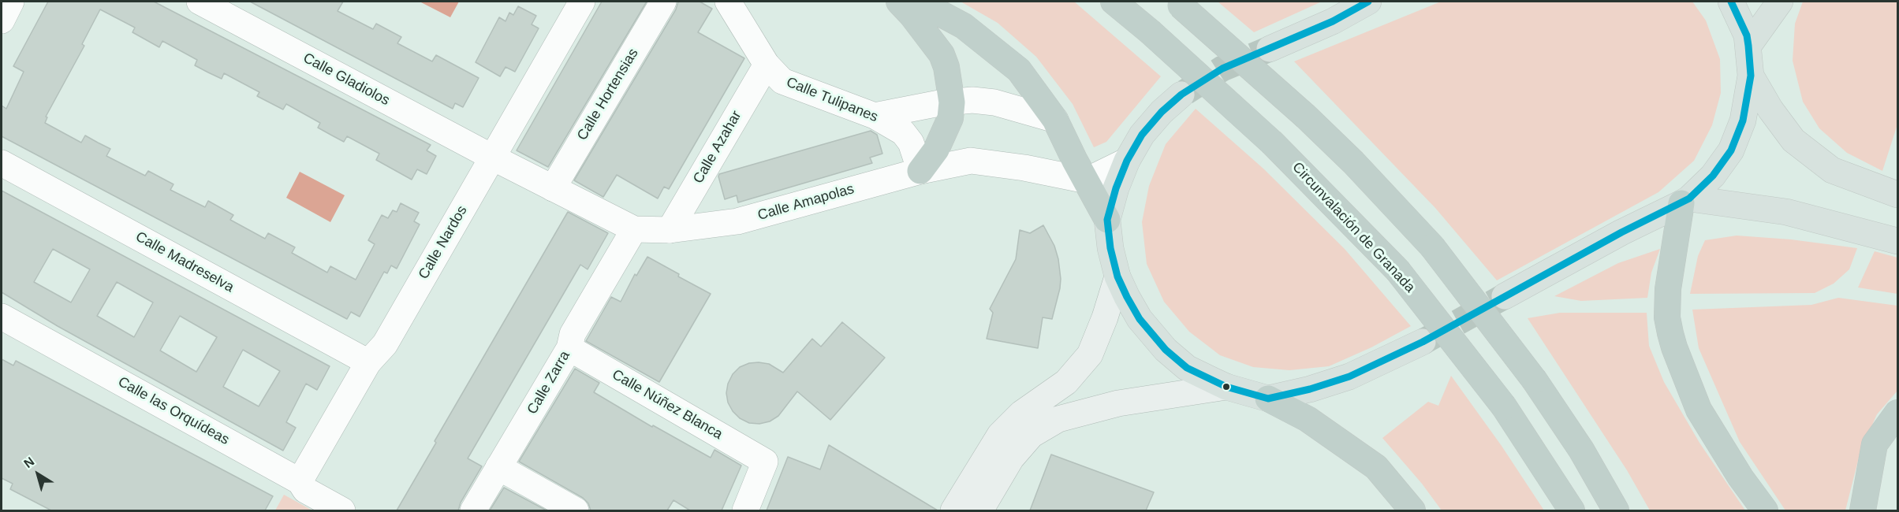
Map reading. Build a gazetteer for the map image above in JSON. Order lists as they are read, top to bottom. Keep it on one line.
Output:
{"streets":{"highway":["Circunvalación de Granada"],"street":["Calle Gladiolos","Calle Hortensias","Calle Tulipanes","Calle Azahar","Calle Amapolas","Calle Nardos","Calle Madreselva","Calle Zarra","Calle Núñez Blanca","Calle las Orquídeas"]},"crossings":[["Calle Gladiolos","Calle Amapolas"],["Calle Gladiolos","Calle Nardos"],["Calle Hortensias","Calle Amapolas"],["Calle Tulipanes","Calle Azahar"],["Calle Tulipanes","Calle Amapolas"],["Calle Azahar","Calle Amapolas"],["Calle Amapolas","Calle Nardos"],["Calle Amapolas","Calle Zarra"],["Calle Nardos","Calle Madreselva"],["Calle Nardos","Calle las Orquídeas"],["Calle Zarra","Calle Núñez Blanca"]],"north":"top left"}
